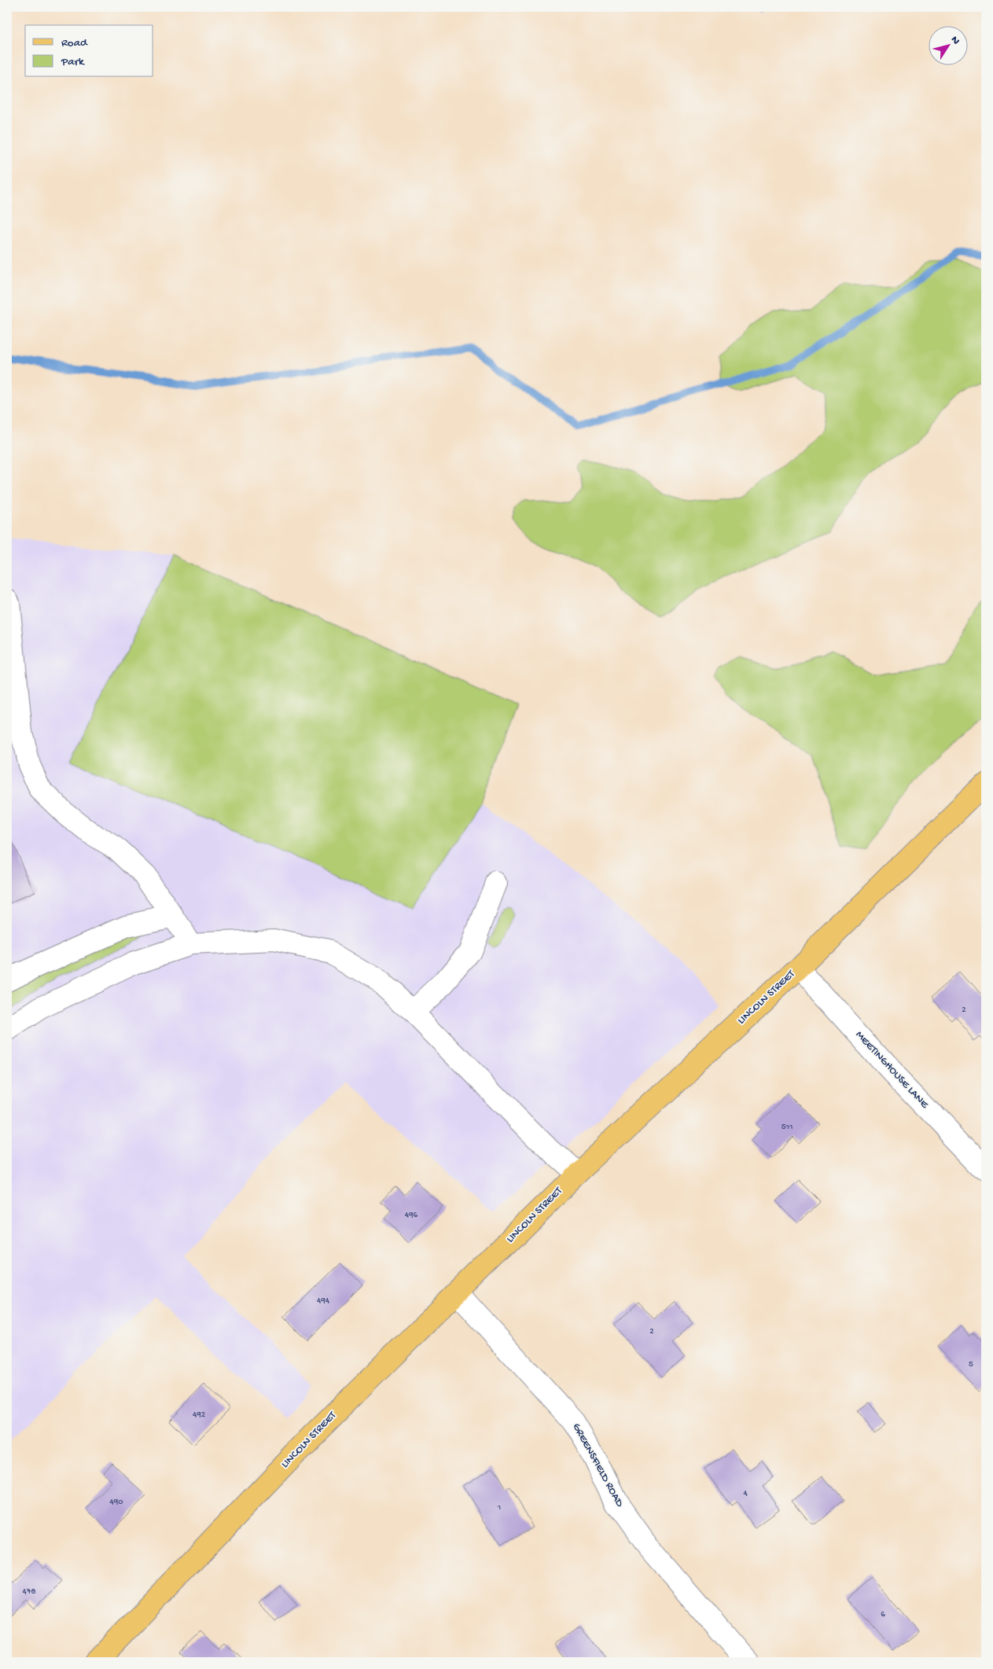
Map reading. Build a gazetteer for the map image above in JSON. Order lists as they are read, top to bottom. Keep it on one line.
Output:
{"streets":{"main road":["LINCOLN STREET"],"street":["MEETINGHOUSE LANE","GREENSFIELD ROAD"]},"crossings":[["LINCOLN STREET","MEETINGHOUSE LANE"],["LINCOLN STREET","GREENSFIELD ROAD"]],"house_numbers":["2","511","496","494","2","5","492","4","490","1","478","6"],"legend":["Road","Park"],"north":"top right"}
